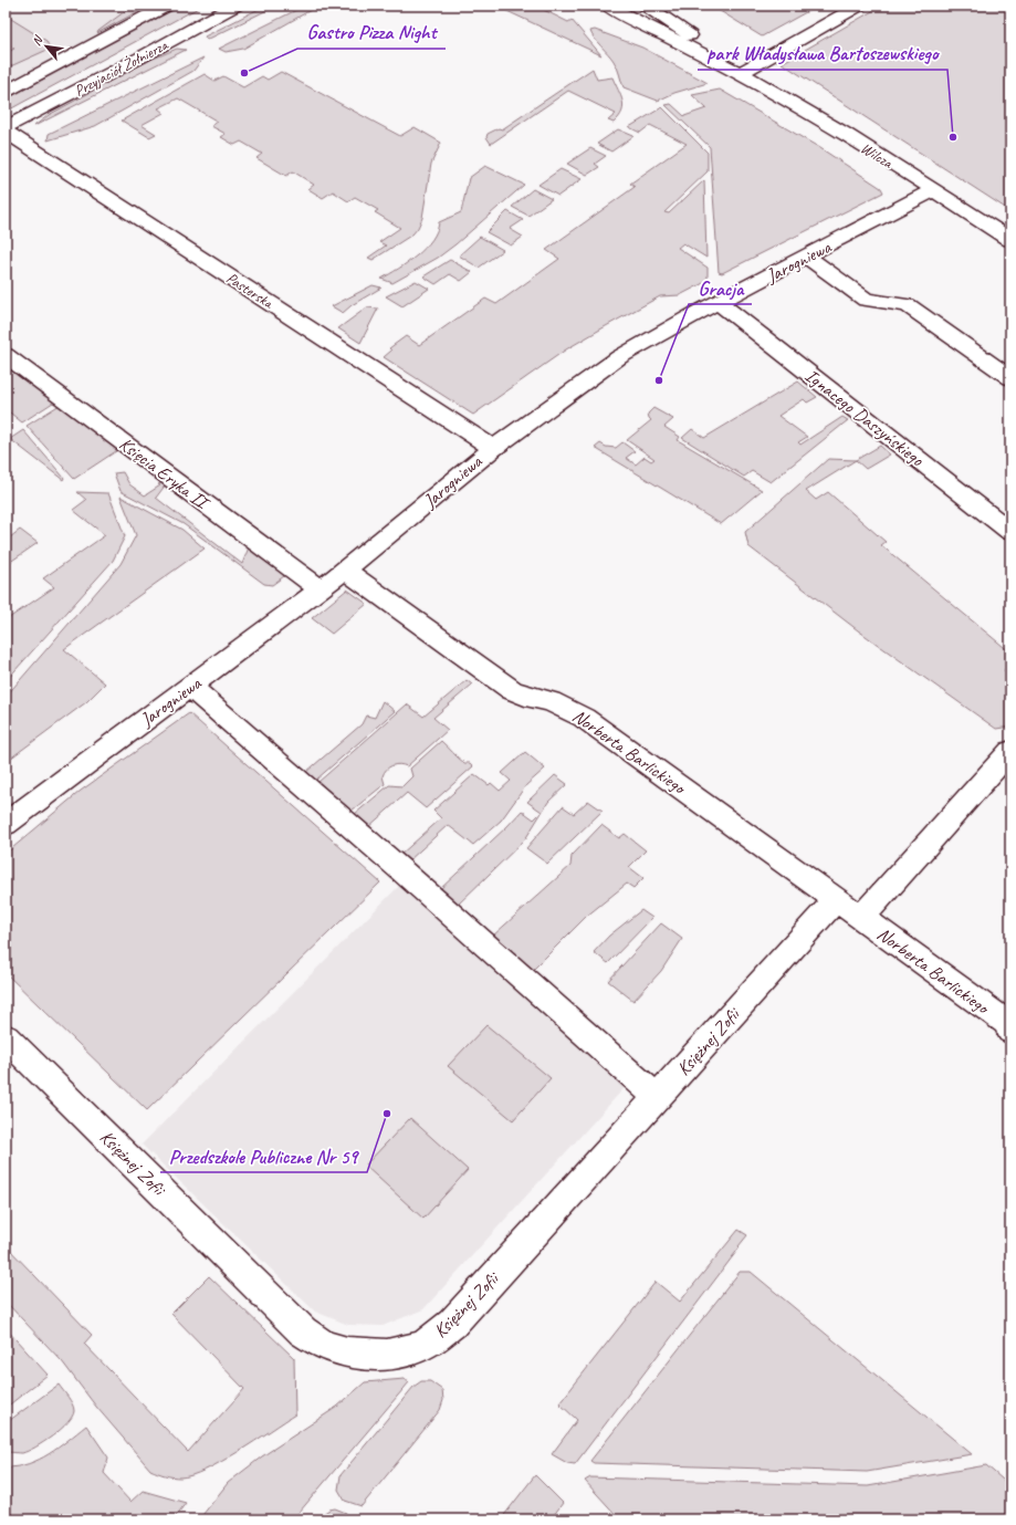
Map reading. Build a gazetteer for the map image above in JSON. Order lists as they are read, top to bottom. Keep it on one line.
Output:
{"streets":{"street":["Przyjaciół Żołnierza","Wilcza","Jarogniewa","Pasterska","Ignacego Daszyńskiego","Księcia Eryka II","Norberta Barlickiego","Księżnej Zofii"]},"crossings":[["Wilcza","Jarogniewa"],["Jarogniewa","Pasterska"],["Jarogniewa","Ignacego Daszyńskiego"],["Jarogniewa","Księcia Eryka II"],["Jarogniewa","Norberta Barlickiego"],["Norberta Barlickiego","Księżnej Zofii"]],"places":["Gastro Pizza Night","park Władysława Bartoszewskiego","Gracja","Przedszkole Publiczne Nr 59"],"north":"top left"}
